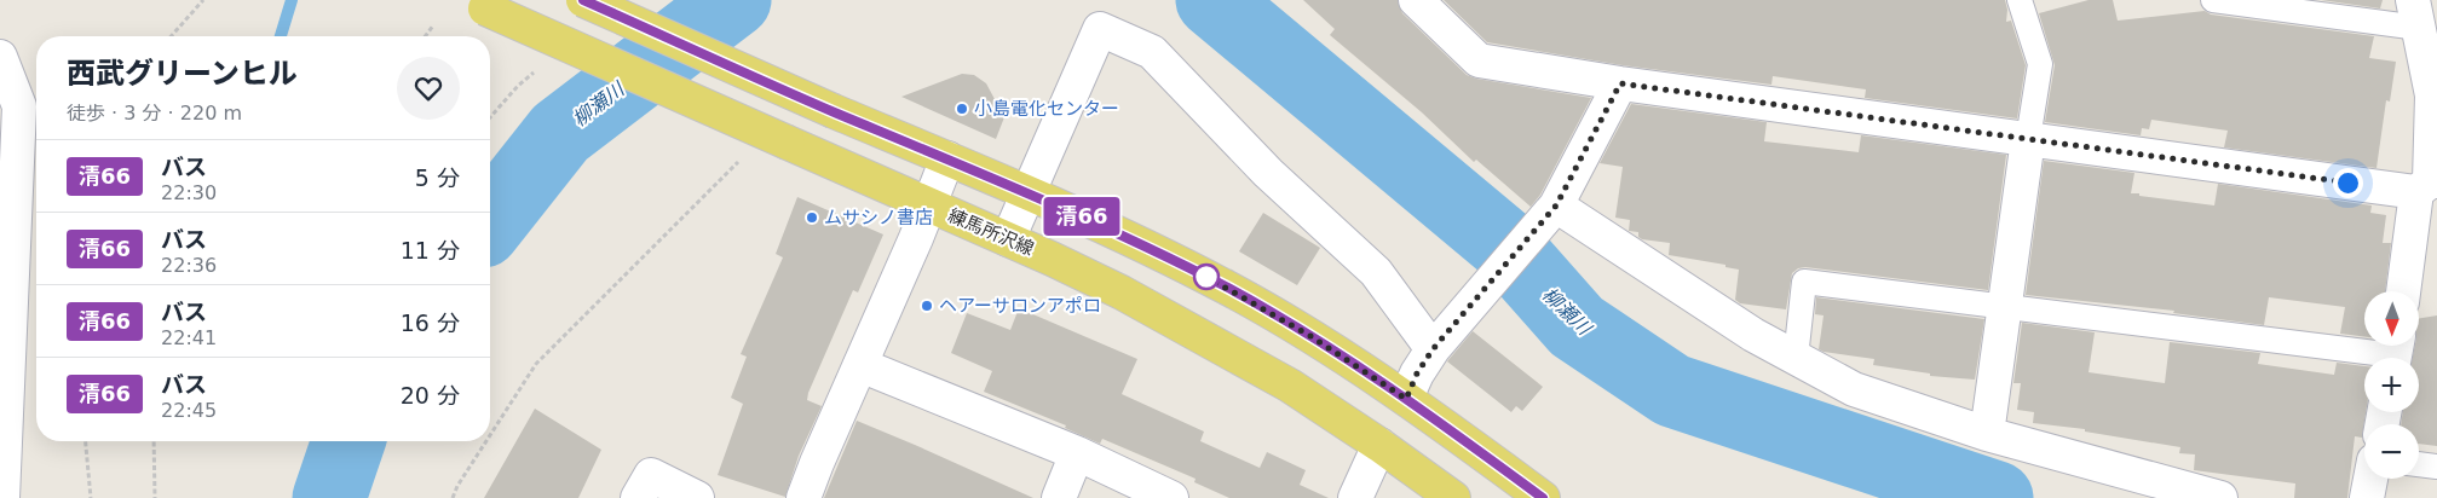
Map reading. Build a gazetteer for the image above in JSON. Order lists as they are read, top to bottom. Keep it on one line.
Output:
{"streets":{"main road":["練馬所沢線"]},"water":["柳瀬川"],"places":["小島電化センター","ムサシノ書店","ヘアーサロンアポロ"],"lines":["bus line 清66"],"north":"bottom","page":{"on_map":"清66","heading":["西武グリーンヒル","徒歩 · 3 分 · 220 m"],"list":[{"mark":"清66","name":"バス","note":"22:30","value":"5 分"},{"mark":"清66","name":"バス","note":"22:36","value":"11 分"},{"mark":"清66","name":"バス","note":"22:41","value":"16 分"},{"mark":"清66","name":"バス","note":"22:45","value":"20 分"}],"map_buttons":["+","−"]}}
